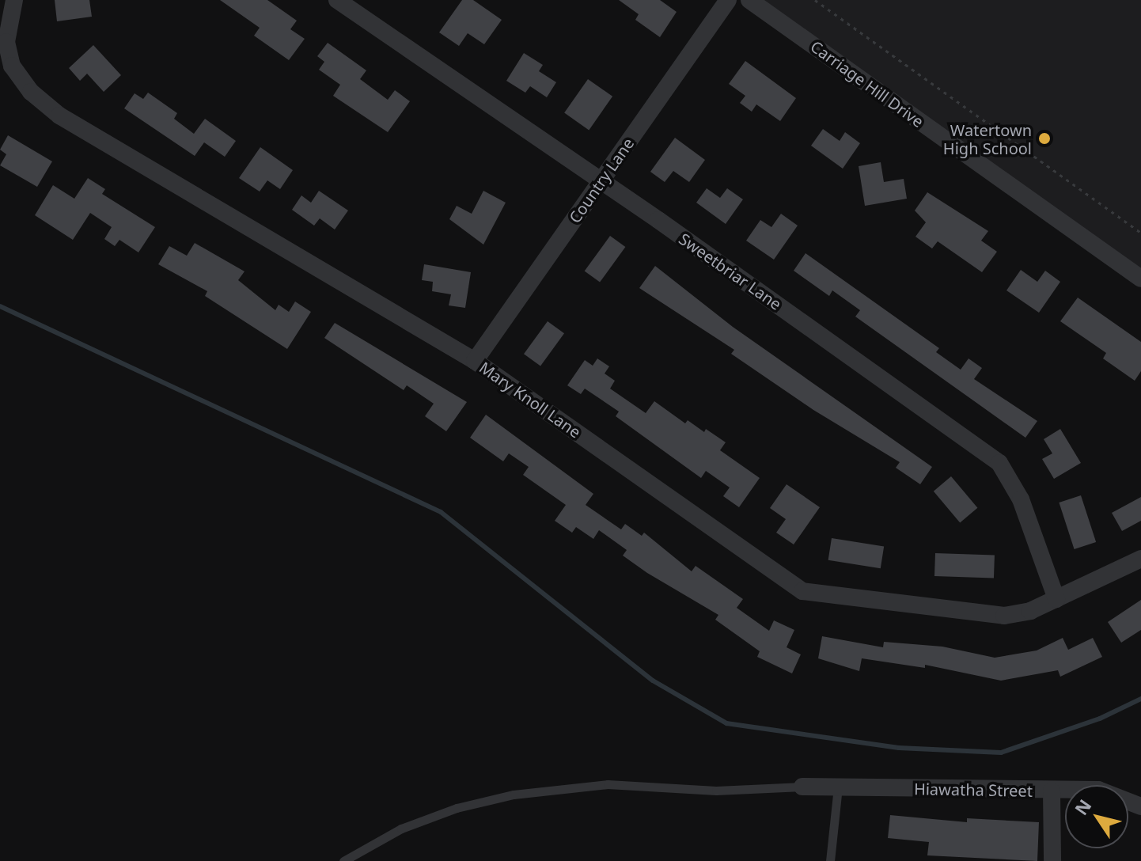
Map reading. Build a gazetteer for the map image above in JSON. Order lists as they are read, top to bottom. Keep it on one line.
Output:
{"streets":{"street":["Carriage Hill Drive","Country Lane","Sweetbriar Lane","Mary Knoll Lane","Hiawatha Street"]},"crossings":[["Country Lane","Sweetbriar Lane"],["Country Lane","Mary Knoll Lane"],["Sweetbriar Lane","Mary Knoll Lane"]],"places":["Watertown High School"],"north":"top left"}
